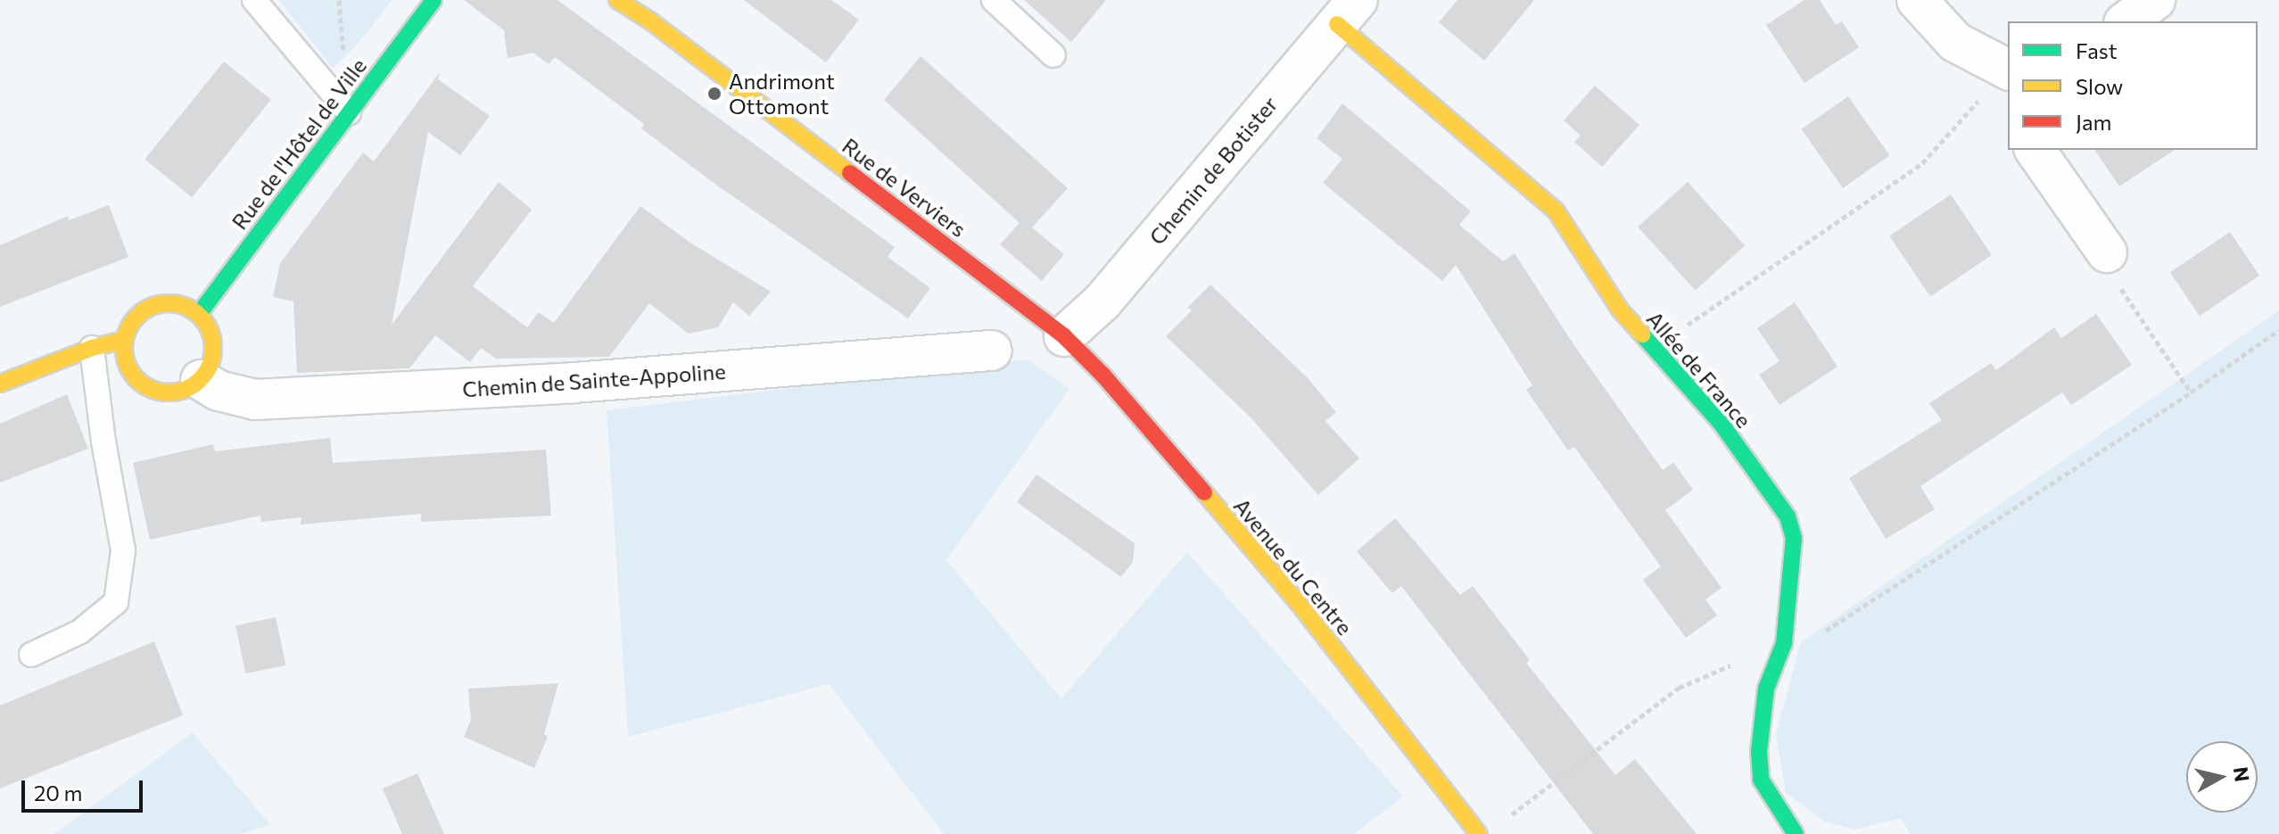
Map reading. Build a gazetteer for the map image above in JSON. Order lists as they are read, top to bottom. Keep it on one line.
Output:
{"streets":{"street":["Rue de l'Hôtel de Ville","Chemin de Botister","Rue de Verviers","Allée de France","Chemin de Sainte-Appoline","Avenue du Centre"]},"crossings":[["Rue de l'Hôtel de Ville","Chemin de Sainte-Appoline"],["Chemin de Botister","Rue de Verviers"],["Chemin de Botister","Allée de France"],["Chemin de Botister","Avenue du Centre"],["Rue de Verviers","Avenue du Centre"]],"places":["Andrimont Ottomont"],"legend":["Fast","Slow","Jam"],"scale_bar":"20 m","north":"right"}
